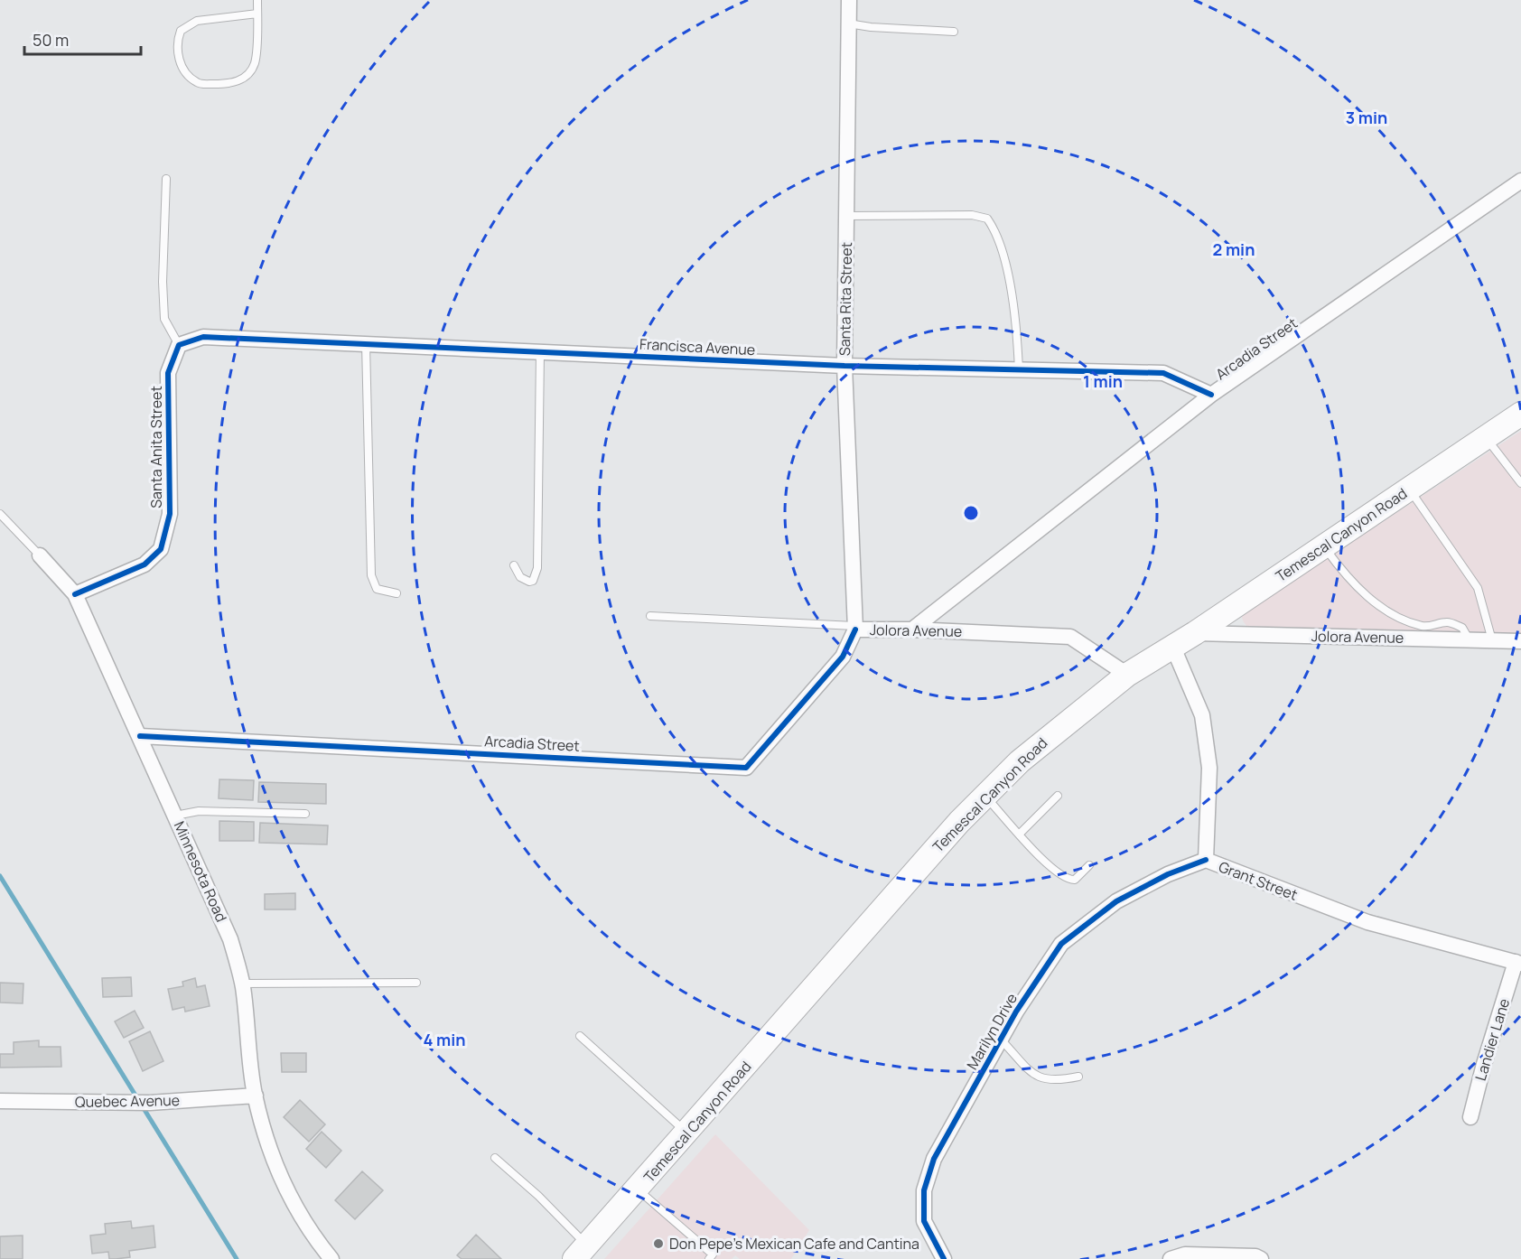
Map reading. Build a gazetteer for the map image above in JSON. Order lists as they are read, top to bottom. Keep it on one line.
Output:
{"streets":{"main road":["Temescal Canyon Road"],"street":["Santa Rita Street","Francisca Avenue","Arcadia Street","Santa Anita Street","Jolora Avenue","Minnesota Road","Grant Street","Marilyn Drive","Landier Lane","Quebec Avenue"]},"crossings":[["Santa Rita Street","Francisca Avenue"],["Santa Rita Street","Arcadia Street"],["Santa Rita Street","Jolora Avenue"],["Francisca Avenue","Arcadia Street"],["Francisca Avenue","Santa Anita Street"],["Arcadia Street","Jolora Avenue"],["Arcadia Street","Minnesota Road"],["Santa Anita Street","Minnesota Road"],["Temescal Canyon Road","Jolora Avenue"],["Temescal Canyon Road","Grant Street"],["Minnesota Road","Quebec Avenue"],["Grant Street","Marilyn Drive"],["Grant Street","Landier Lane"]],"places":["Don Pepe's Mexican Cafe and Cantina"],"scale_bar":"50 m","rings":["3 min","2 min","1 min","4 min"]}
